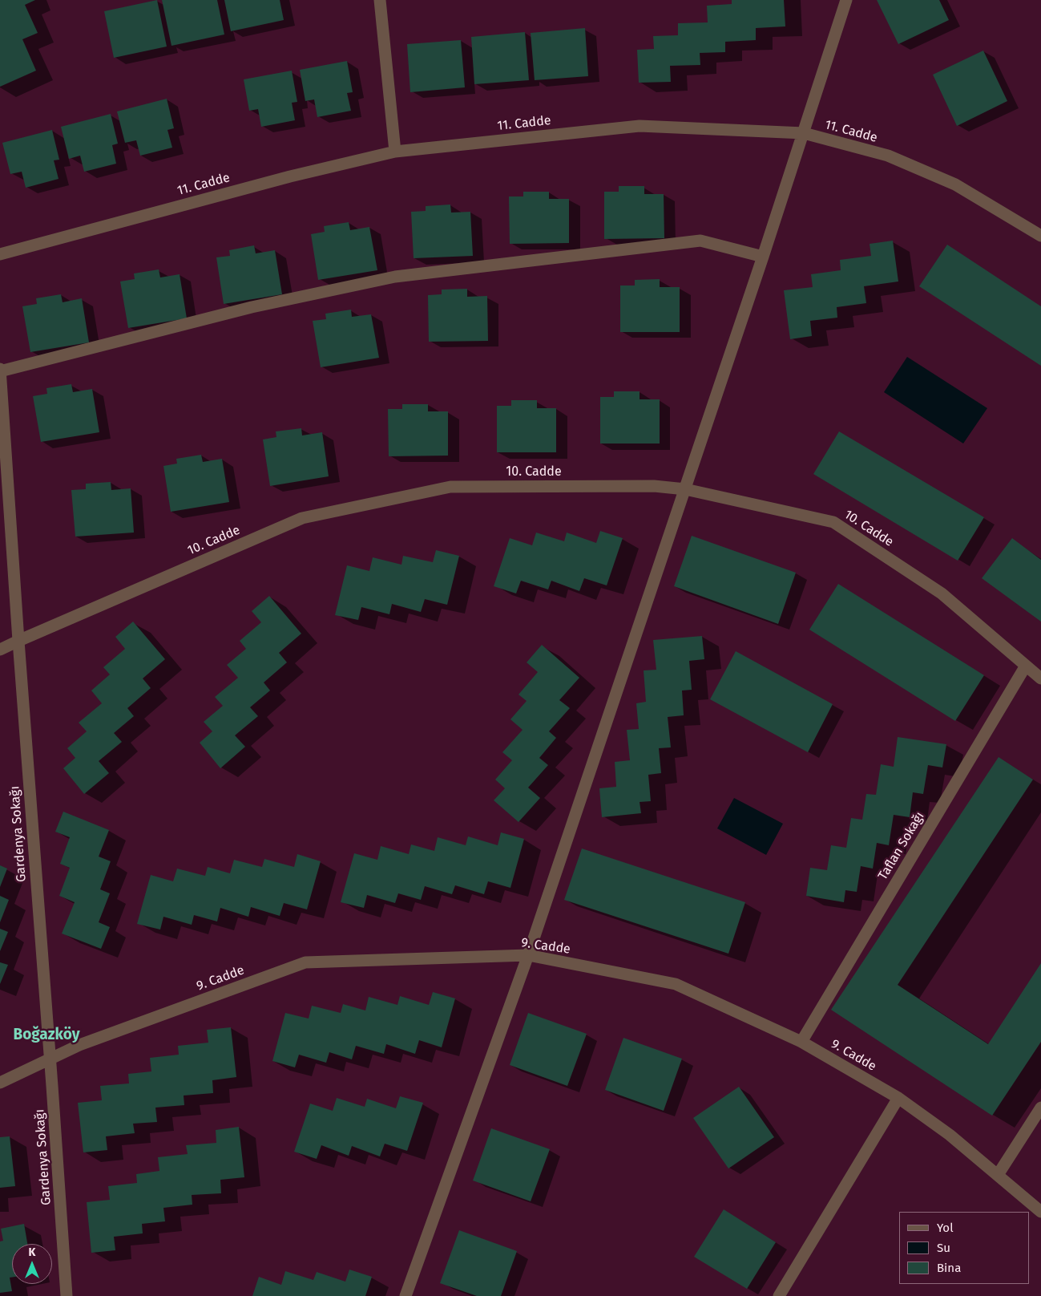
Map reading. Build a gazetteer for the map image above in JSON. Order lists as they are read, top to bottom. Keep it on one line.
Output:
{"streets":{"street":["11. Cadde","10. Cadde","Gardenya Sokağı","Taflan Sokağı","9. Cadde"]},"crossings":[["10. Cadde","Gardenya Sokağı"],["10. Cadde","Taflan Sokağı"],["Gardenya Sokağı","9. Cadde"],["Taflan Sokağı","9. Cadde"]],"districts":["Boğazköy"],"legend":["Yol","Su","Bina"],"north":"top"}
